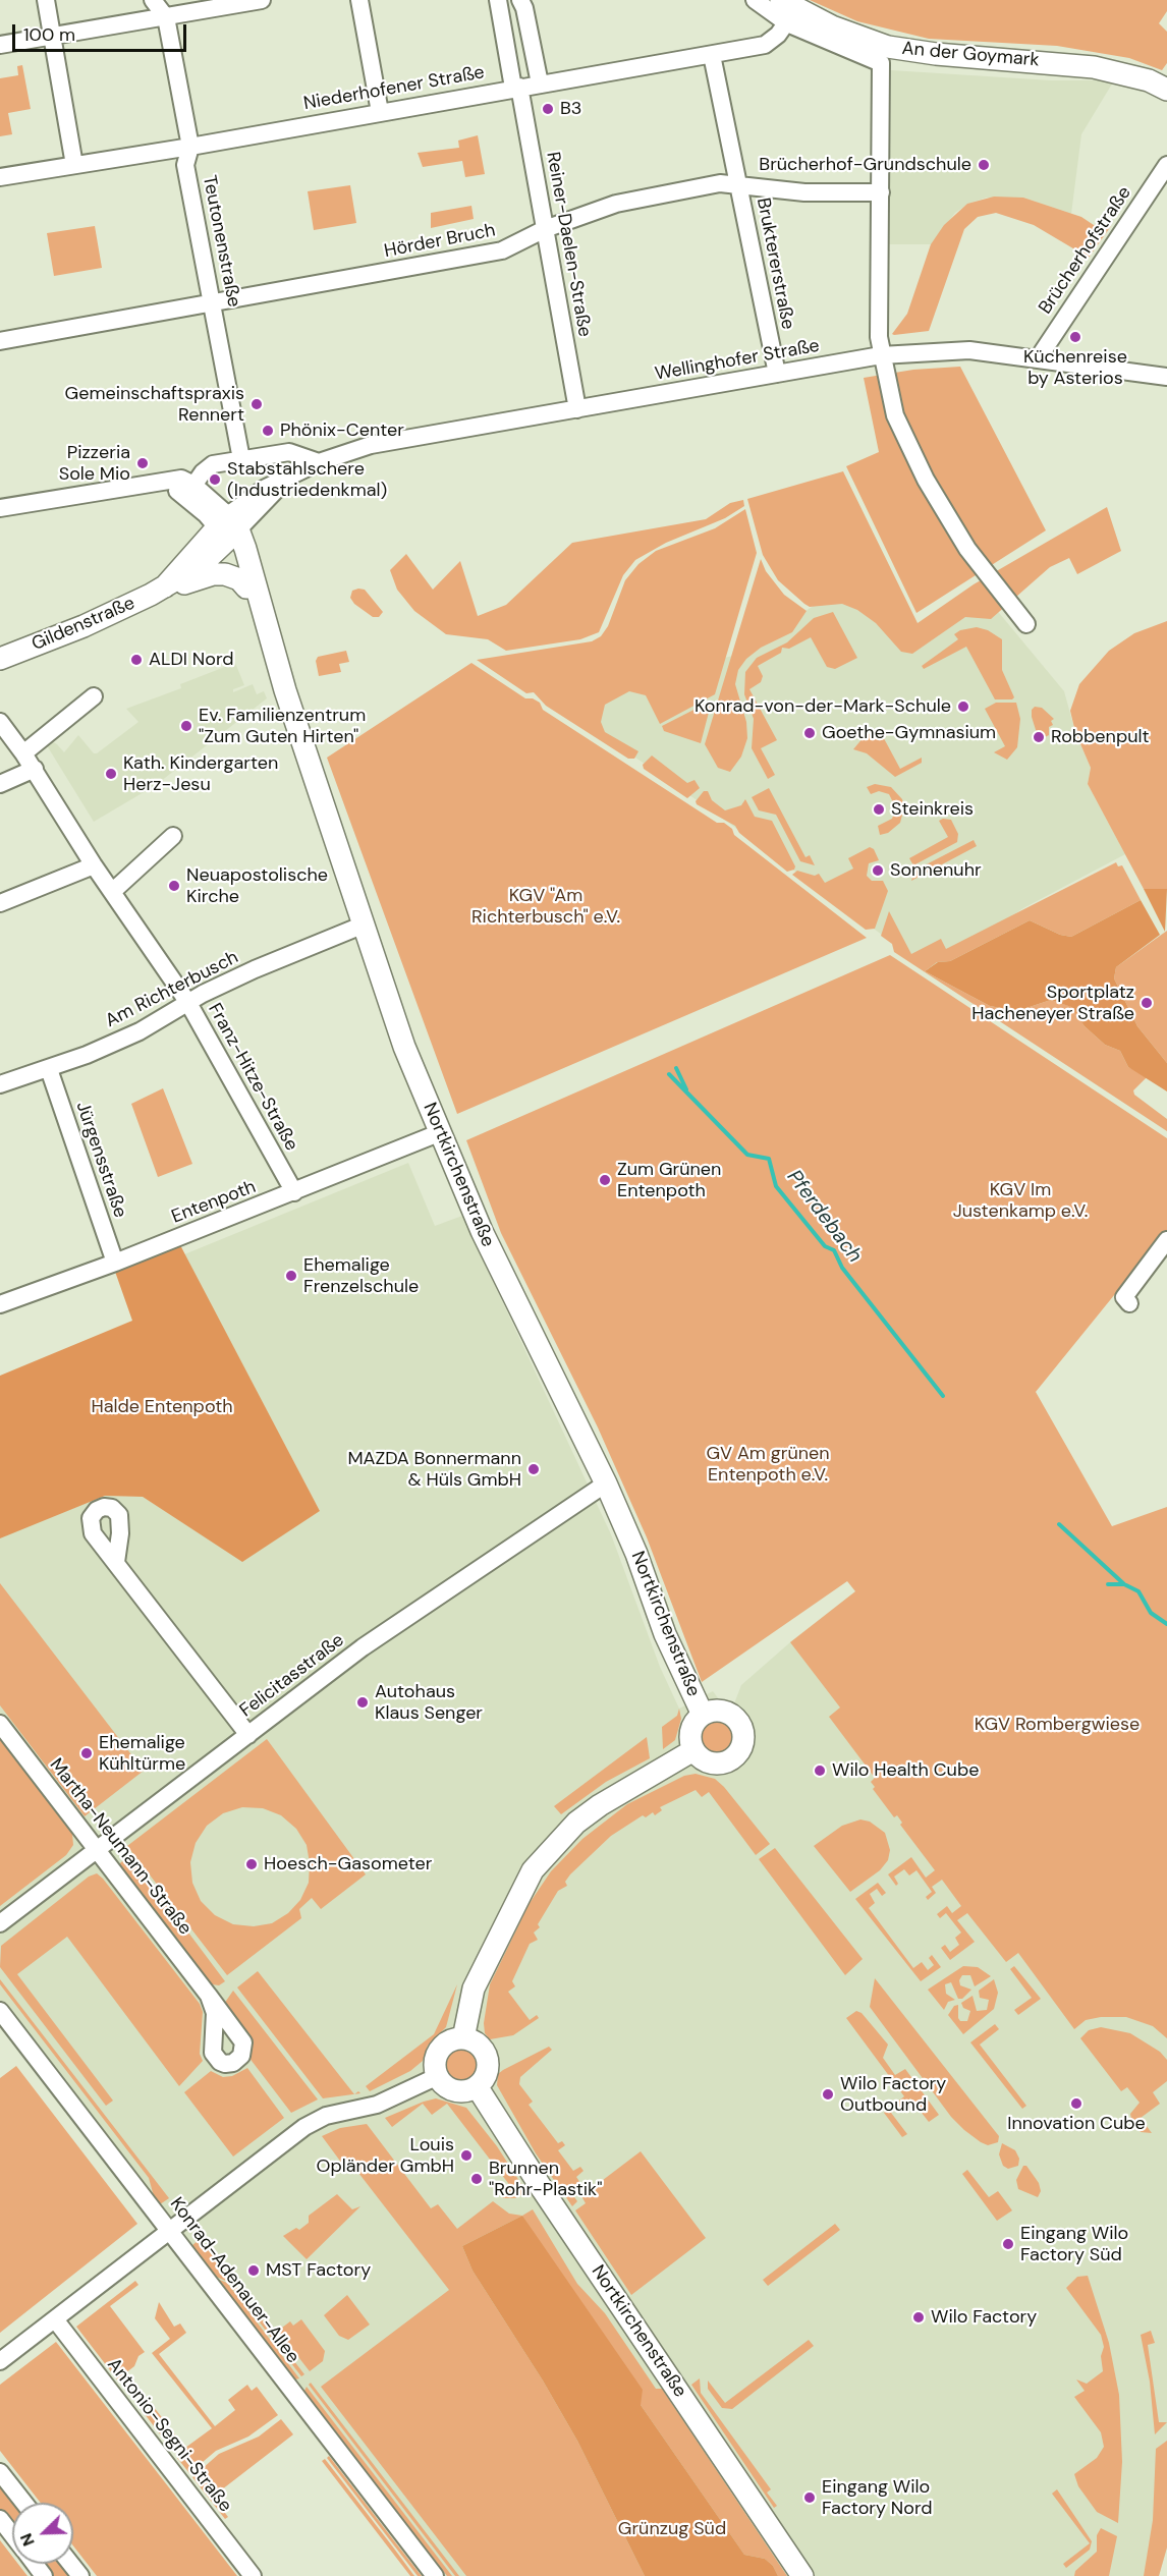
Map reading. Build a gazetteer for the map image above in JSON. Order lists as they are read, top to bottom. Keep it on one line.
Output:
{"streets":{"main road":["An der Goymark","Gildenstraße","Nortkirchenstraße"],"street":["Niederhofener Straße","Teutonenstraße","Hörder Bruch","Reiner-Daelen-Straße","Brücherhofstraße","Bruktererstraße","Wellinghofer Straße","Am Richterbusch","Franz-Hitze-Straße","Jürgensstraße","Entenpoth","Felicitasstraße","Martha-Neumann-Straße","Konrad-Adenauer-Allee","Antonio-Segni-Straße"]},"crossings":[["An der Goymark","Niederhofener Straße"],["Niederhofener Straße","Teutonenstraße"],["Niederhofener Straße","Reiner-Daelen-Straße"],["Niederhofener Straße","Bruktererstraße"],["Teutonenstraße","Hörder Bruch"],["Hörder Bruch","Reiner-Daelen-Straße"],["Hörder Bruch","Bruktererstraße"],["Reiner-Daelen-Straße","Wellinghofer Straße"],["Brücherhofstraße","Wellinghofer Straße"],["Bruktererstraße","Wellinghofer Straße"],["Wellinghofer Straße","Gildenstraße"],["Wellinghofer Straße","Nortkirchenstraße"],["Gildenstraße","Nortkirchenstraße"],["Am Richterbusch","Franz-Hitze-Straße"],["Am Richterbusch","Jürgensstraße"],["Am Richterbusch","Nortkirchenstraße"],["Franz-Hitze-Straße","Entenpoth"],["Jürgensstraße","Entenpoth"],["Nortkirchenstraße","Entenpoth"],["Nortkirchenstraße","Felicitasstraße"],["Felicitasstraße","Martha-Neumann-Straße"]],"water":["Pferdebach"],"parks":["KGV \"Am Richterbusch\" e.V.","KGV Im Justenkamp e.V.","Halde Entenpoth","GV Am grünen Entenpoth e.V.","KGV Rombergwiese","Grünzug Süd"],"places":["B3","Brücherhof-Grundschule","Küchenreise by Asterios","Gemeinschaftspraxis Rennert","Phönix-Center","Pizzeria Sole Mio","Stabstahlschere (Industriedenkmal)","ALDI Nord","Konrad-von-der-Mark-Schule","Ev. Familienzentrum \"Zum Guten Hirten\"","Goethe-Gymnasium","Robbenpult","Kath. Kindergarten Herz-Jesu","Steinkreis","Sonnenuhr","Neuapostolische Kirche","Sportplatz Hacheneyer Straße","Zum Grünen Entenpoth","Ehemalige Frenzelschule","MAZDA Bonnermann & Hüls GmbH","Autohaus Klaus Senger","Ehemalige Kühltürme","Wilo Health Cube","Hoesch-Gasometer","Wilo Factory Outbound","Innovation Cube","Louis Opländer GmbH","Brunnen \"Rohr-Plastik\"","Eingang Wilo Factory Süd","MST Factory","Wilo Factory","Eingang Wilo Factory Nord"],"scale_bar":"100 m","north":"bottom left"}
